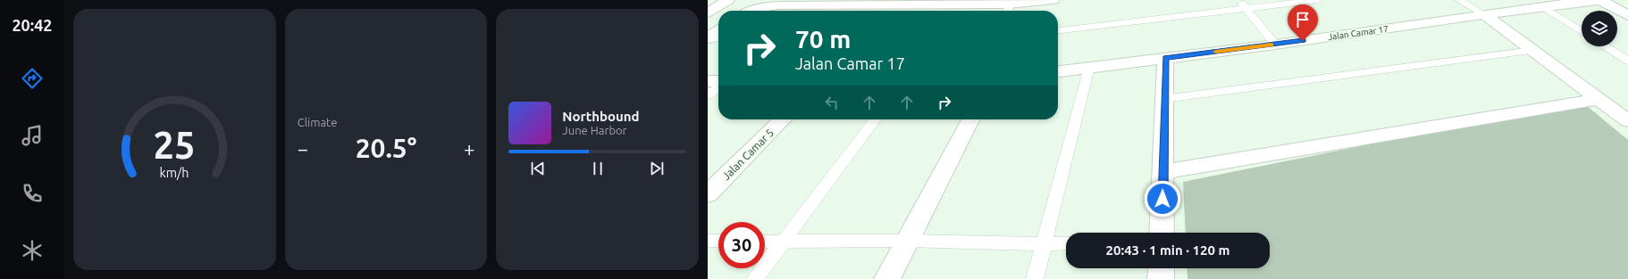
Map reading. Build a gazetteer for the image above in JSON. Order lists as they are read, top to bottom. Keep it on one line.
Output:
{"streets":{"street":["Jalan Camar 17","Jalan Camar 5"]},"page":{"tabs":"20:42","tile":"Climate","turn":["70 m","Jalan Camar 17"],"song":["Northbound","June Harbor"],"heat":["−","20.5°","+"],"limit":"30","trip":"20:43 · 1 min · 120 m","gauge":["25","km/h"]}}
